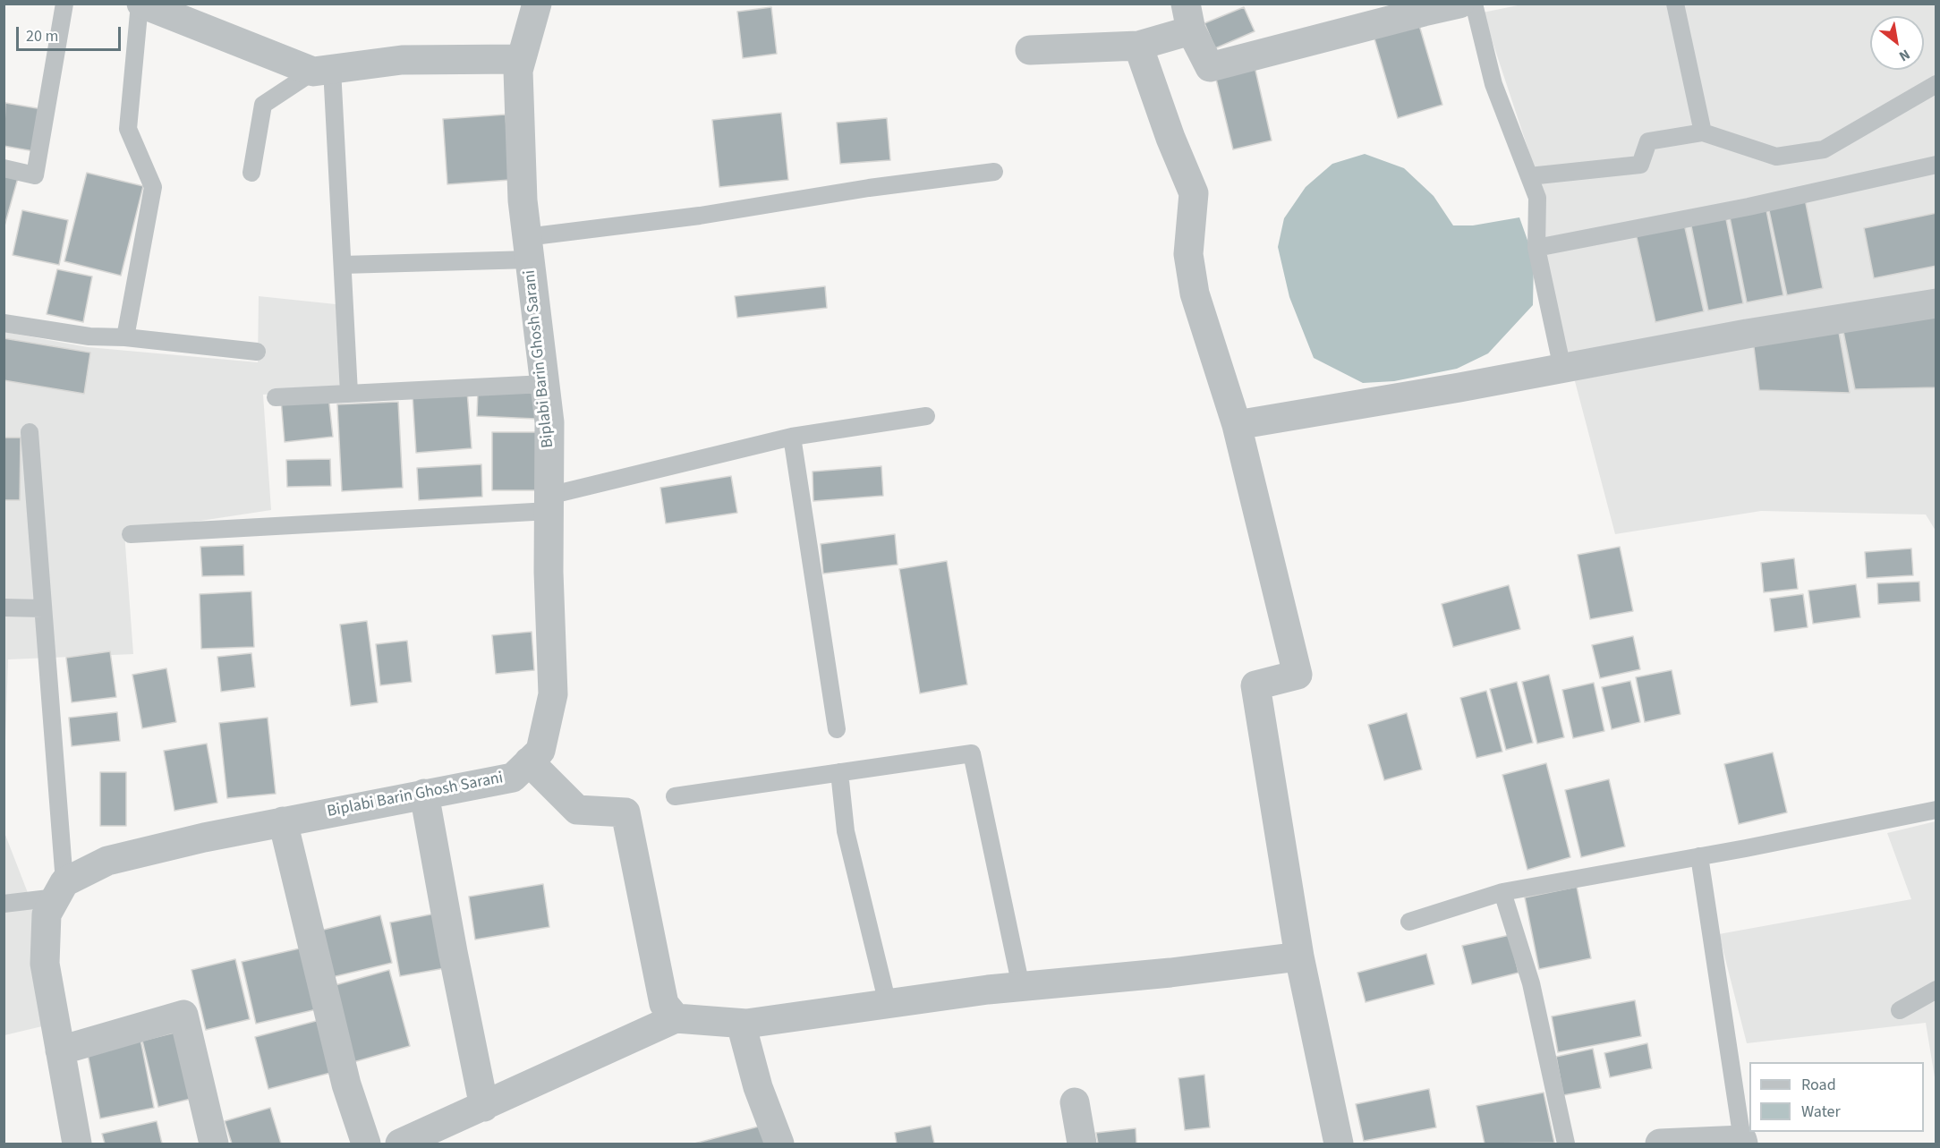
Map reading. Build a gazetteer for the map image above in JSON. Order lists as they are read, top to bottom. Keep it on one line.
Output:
{"streets":{"street":["Biplabi Barin Ghosh Sarani"]},"legend":["Road","Water"],"scale_bar":"20 m","north":"bottom right"}
